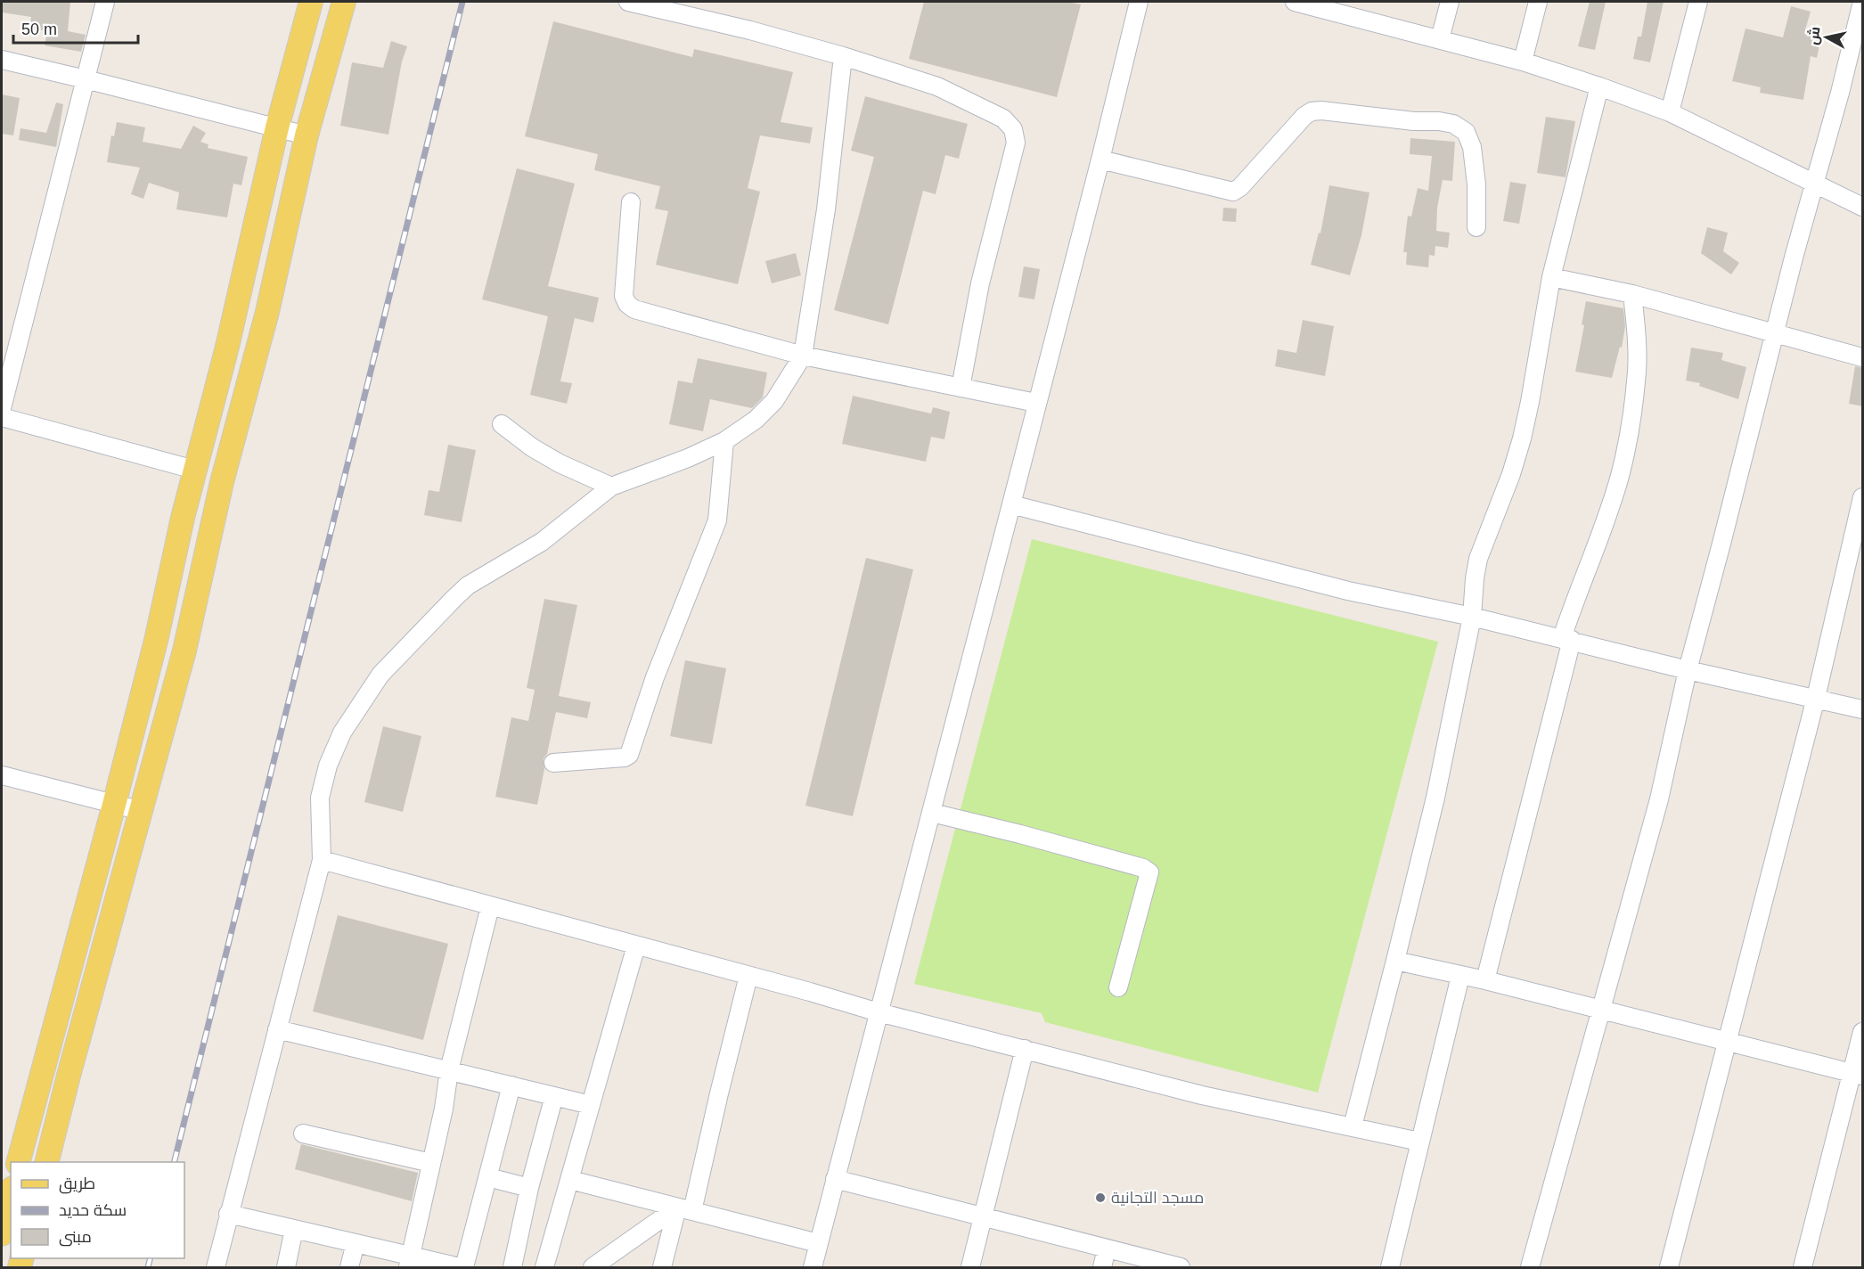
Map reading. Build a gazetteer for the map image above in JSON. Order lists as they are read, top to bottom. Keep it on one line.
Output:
{"places":["مسجد التجانية"],"legend":["طريق","سكة حديد","مبنى"],"scale_bar":"50 m","north":"left"}
